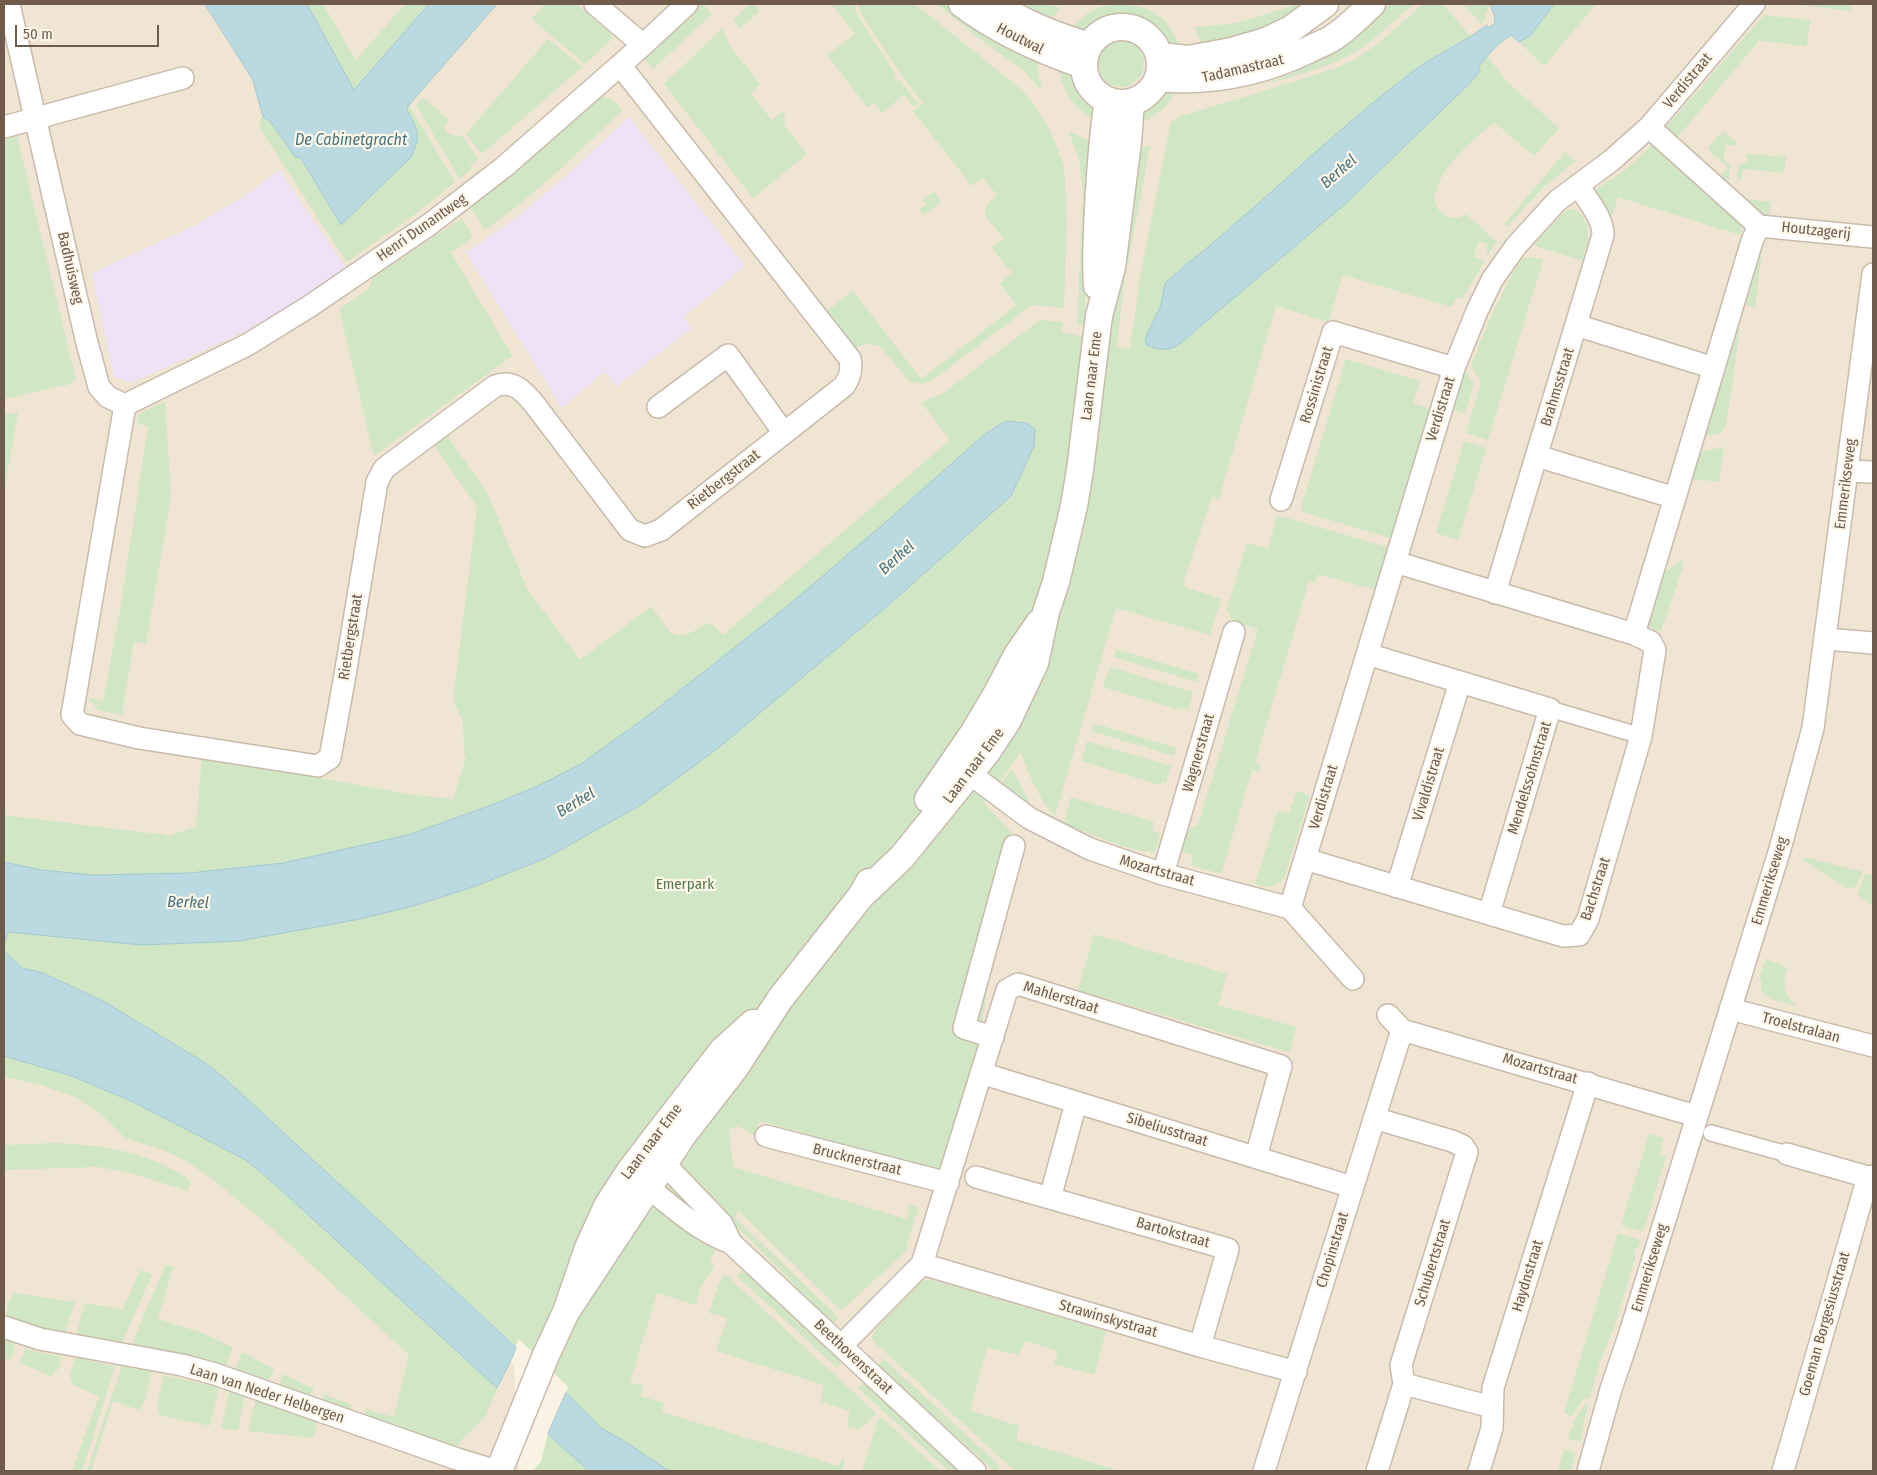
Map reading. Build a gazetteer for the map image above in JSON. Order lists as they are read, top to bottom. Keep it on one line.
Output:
{"streets":{"street":["Houtwal","Tadamastraat","Verdistraat","Henri Dunantweg","Houtzagerij","Badhuisweg","Laan naar Eme","Rossinistraat","Brahmsstraat","Rietbergstraat","Emmerikseweg","Wagnerstraat","Mendelssohnstraat","Vivaldistraat","Mozartstraat","Bachstraat","Mahlerstraat","Troelstralaan","Sibeliusstraat","Brucknerstraat","Bartokstraat","Chopinstraat","Schubertstraat","Haydnstraat","Strawinskystraat","Goeman Borgesiusstraat","Beethovenstraat","Laan van Neder Helbergen"]},"crossings":[["Houtwal","Tadamastraat"],["Houtwal","Laan naar Eme"],["Tadamastraat","Laan naar Eme"],["Verdistraat","Rossinistraat"],["Verdistraat","Brahmsstraat"],["Verdistraat","Mendelssohnstraat"],["Verdistraat","Mozartstraat"],["Verdistraat","Bachstraat"],["Henri Dunantweg","Badhuisweg"],["Henri Dunantweg","Rietbergstraat"],["Badhuisweg","Rietbergstraat"],["Laan naar Eme","Mozartstraat"],["Laan naar Eme","Beethovenstraat"],["Laan naar Eme","Laan van Neder Helbergen"],["Emmerikseweg","Mozartstraat"],["Emmerikseweg","Troelstralaan"],["Wagnerstraat","Mozartstraat"],["Mendelssohnstraat","Vivaldistraat"],["Mendelssohnstraat","Bachstraat"],["Vivaldistraat","Bachstraat"],["Mozartstraat","Chopinstraat"],["Mozartstraat","Haydnstraat"],["Mahlerstraat","Sibeliusstraat"],["Sibeliusstraat","Chopinstraat"],["Bartokstraat","Strawinskystraat"],["Chopinstraat","Schubertstraat"],["Chopinstraat","Strawinskystraat"]],"water":["De Cabinetgracht","Berkel"],"parks":["Emerpark"],"scale_bar":"50 m"}
